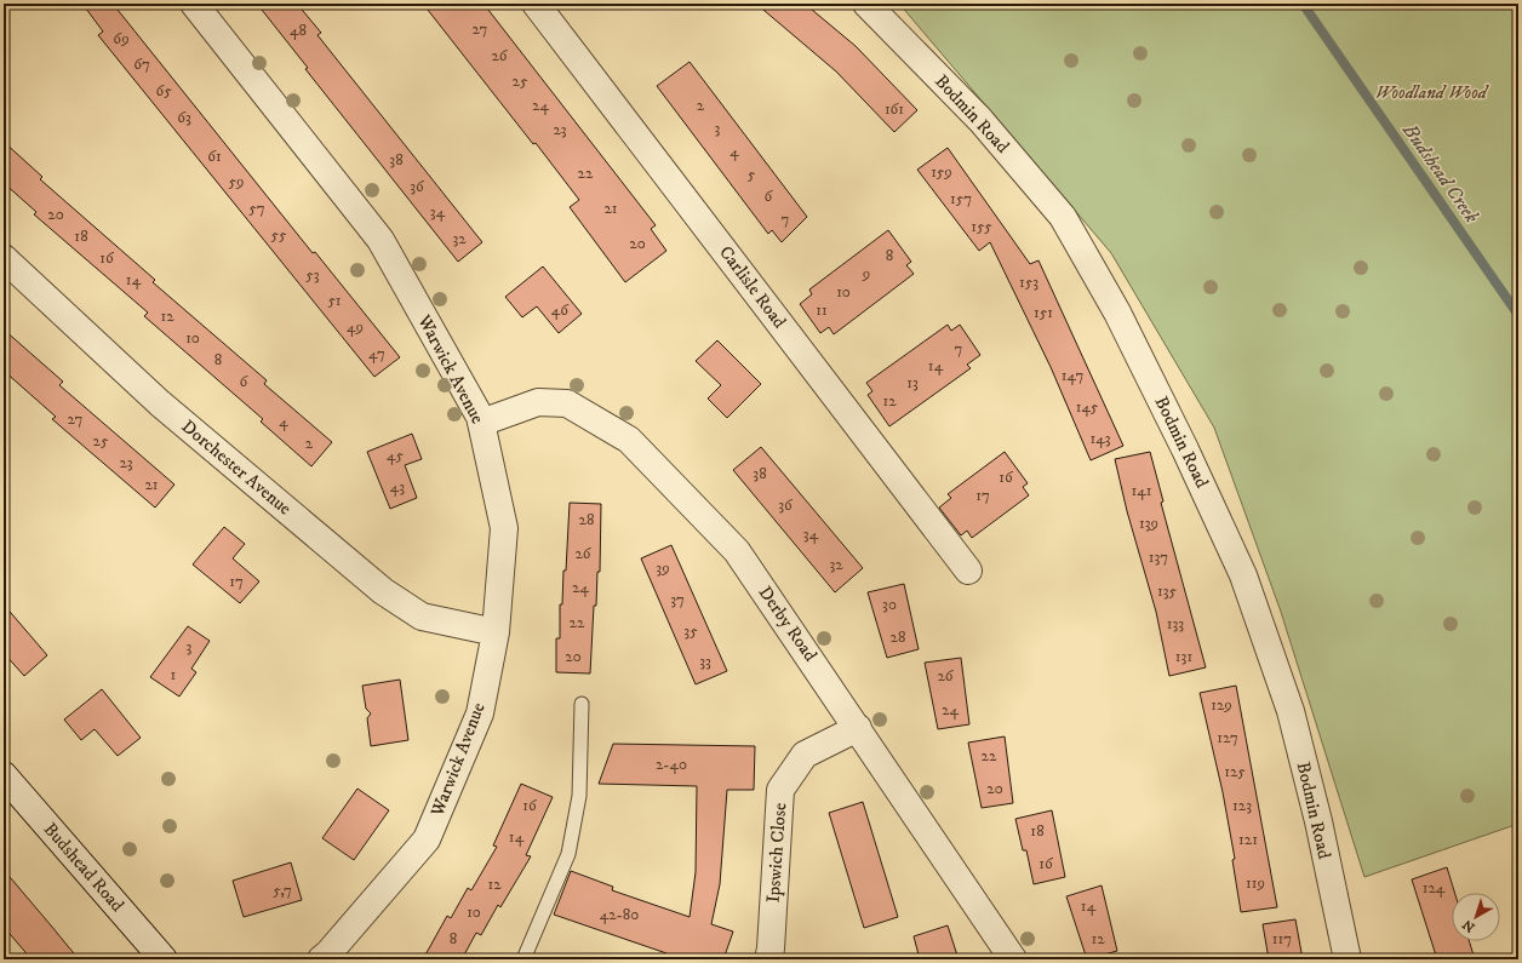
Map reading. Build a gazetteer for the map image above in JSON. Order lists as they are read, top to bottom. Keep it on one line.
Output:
{"streets":{"street":["Bodmin Road","Carlisle Road","Warwick Avenue","Dorchester Avenue","Derby Road","Ipswich Close","Budshead Road"]},"crossings":[["Warwick Avenue","Dorchester Avenue"],["Warwick Avenue","Derby Road"],["Derby Road","Ipswich Close"]],"water":["Budshead Creek"],"parks":["Woodland Wood"],"house_numbers":["27","48","69","26","67","25","65","24","2","161","63","3","23","4","61","38","159","22","5","59","36","6","157","57","21","34","20","7","155","55","18","32","20","8","16","9","53","14","153","10","51","46","11","151","12","49","10","7","47","8","14","147","6","13","12","145","27","4","143","25","2","45","23","38","16","21","43","141","17","36","28","139","34","26","137","32","39","17","24","135","37","30","22","133","35","28","3","20","131","33","1","26","129","24","127","22","2-40","125","20","16","123","18","14","121","16","119","12","124","5,7","14","10","42-80","8","12","117"],"north":"bottom left"}
